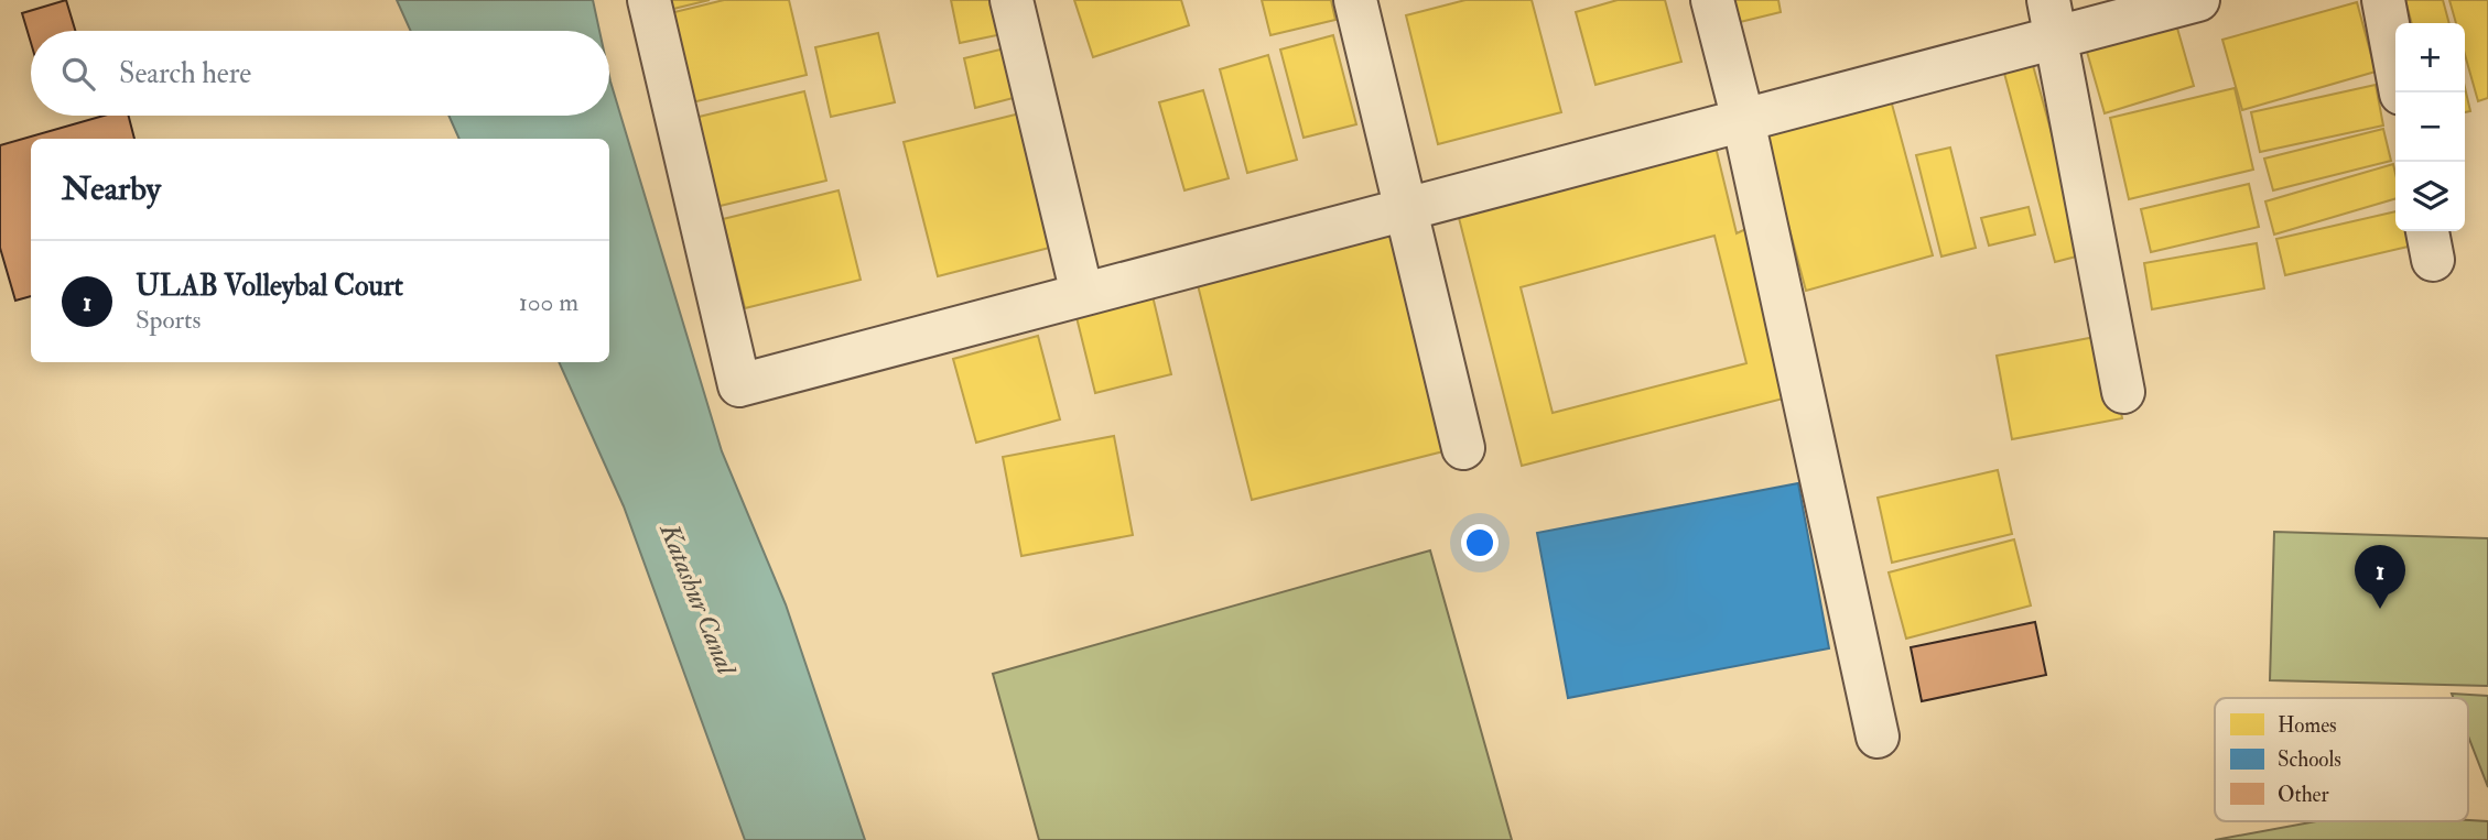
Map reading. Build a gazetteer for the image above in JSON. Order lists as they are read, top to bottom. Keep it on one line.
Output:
{"water":["Katashur Canal"],"legend":["Homes","Schools","Other"],"page":{"map_buttons":["+","−"],"search":"Search here","heading":"Nearby","list":[{"mark":"1","name":"ULAB Volleybal Court","note":"Sports","value":"100 m"}],"pins":"1"}}
